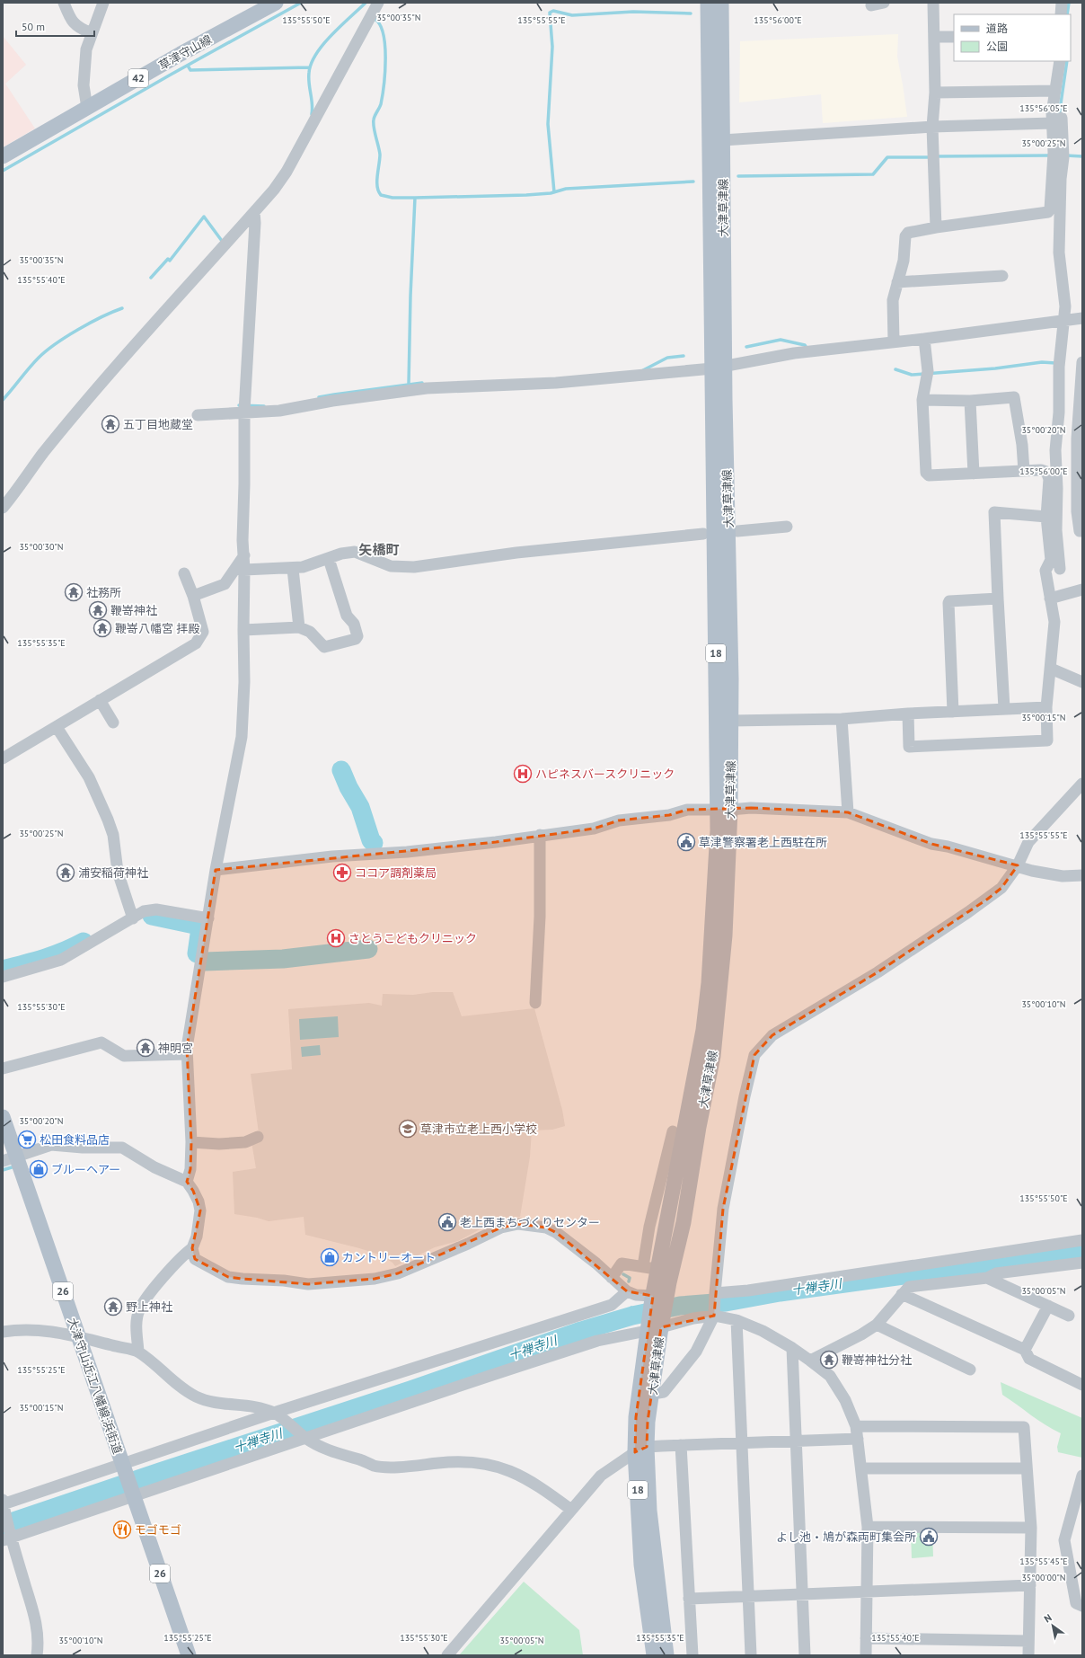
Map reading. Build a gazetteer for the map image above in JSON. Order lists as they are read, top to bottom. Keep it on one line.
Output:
{"streets":{"main road":["草津守山線","42","大津草津線","18","26","大津守山近江八幡線;浜街道"]},"districts":["矢橋町"],"water":["十禅寺川"],"places":{"temple":["五丁目地蔵堂","社務所","鞭嵜神社","鞭嵜八幡宮 拝殿","浦安稲荷神社","神明宮","野上神社","鞭嵜神社分社"],"hospital":["ハピネスバースクリニック","さとうこどもクリニック"],"public building":["草津警察署老上西駐在所","老上西まちづくりセンター","よし池・鳩が森両町集会所"],"pharmacy":["ココア調剤薬局"],"school or university":["草津市立老上西小学校"],"supermarket":["松田食料品店"],"shop":["ブルーヘアー","カントリーオート"],"restaurant":["モゴモゴ"]},"legend":["道路","公園"],"scale_bar":"50 m","north":"top left","coordinates":["35°00'35\"N","135°55'55\"E","135°55'50\"E","135°56'00\"E","135°56'05\"E","35°00'25\"N","135°55'40\"E","35°00'20\"N","35°00'30\"N","135°55'35\"E","35°00'15\"N","35°00'10\"N","135°55'30\"E","35°00'05\"N","135°55'25\"E","135°55'45\"E","35°00'00\"N"]}
